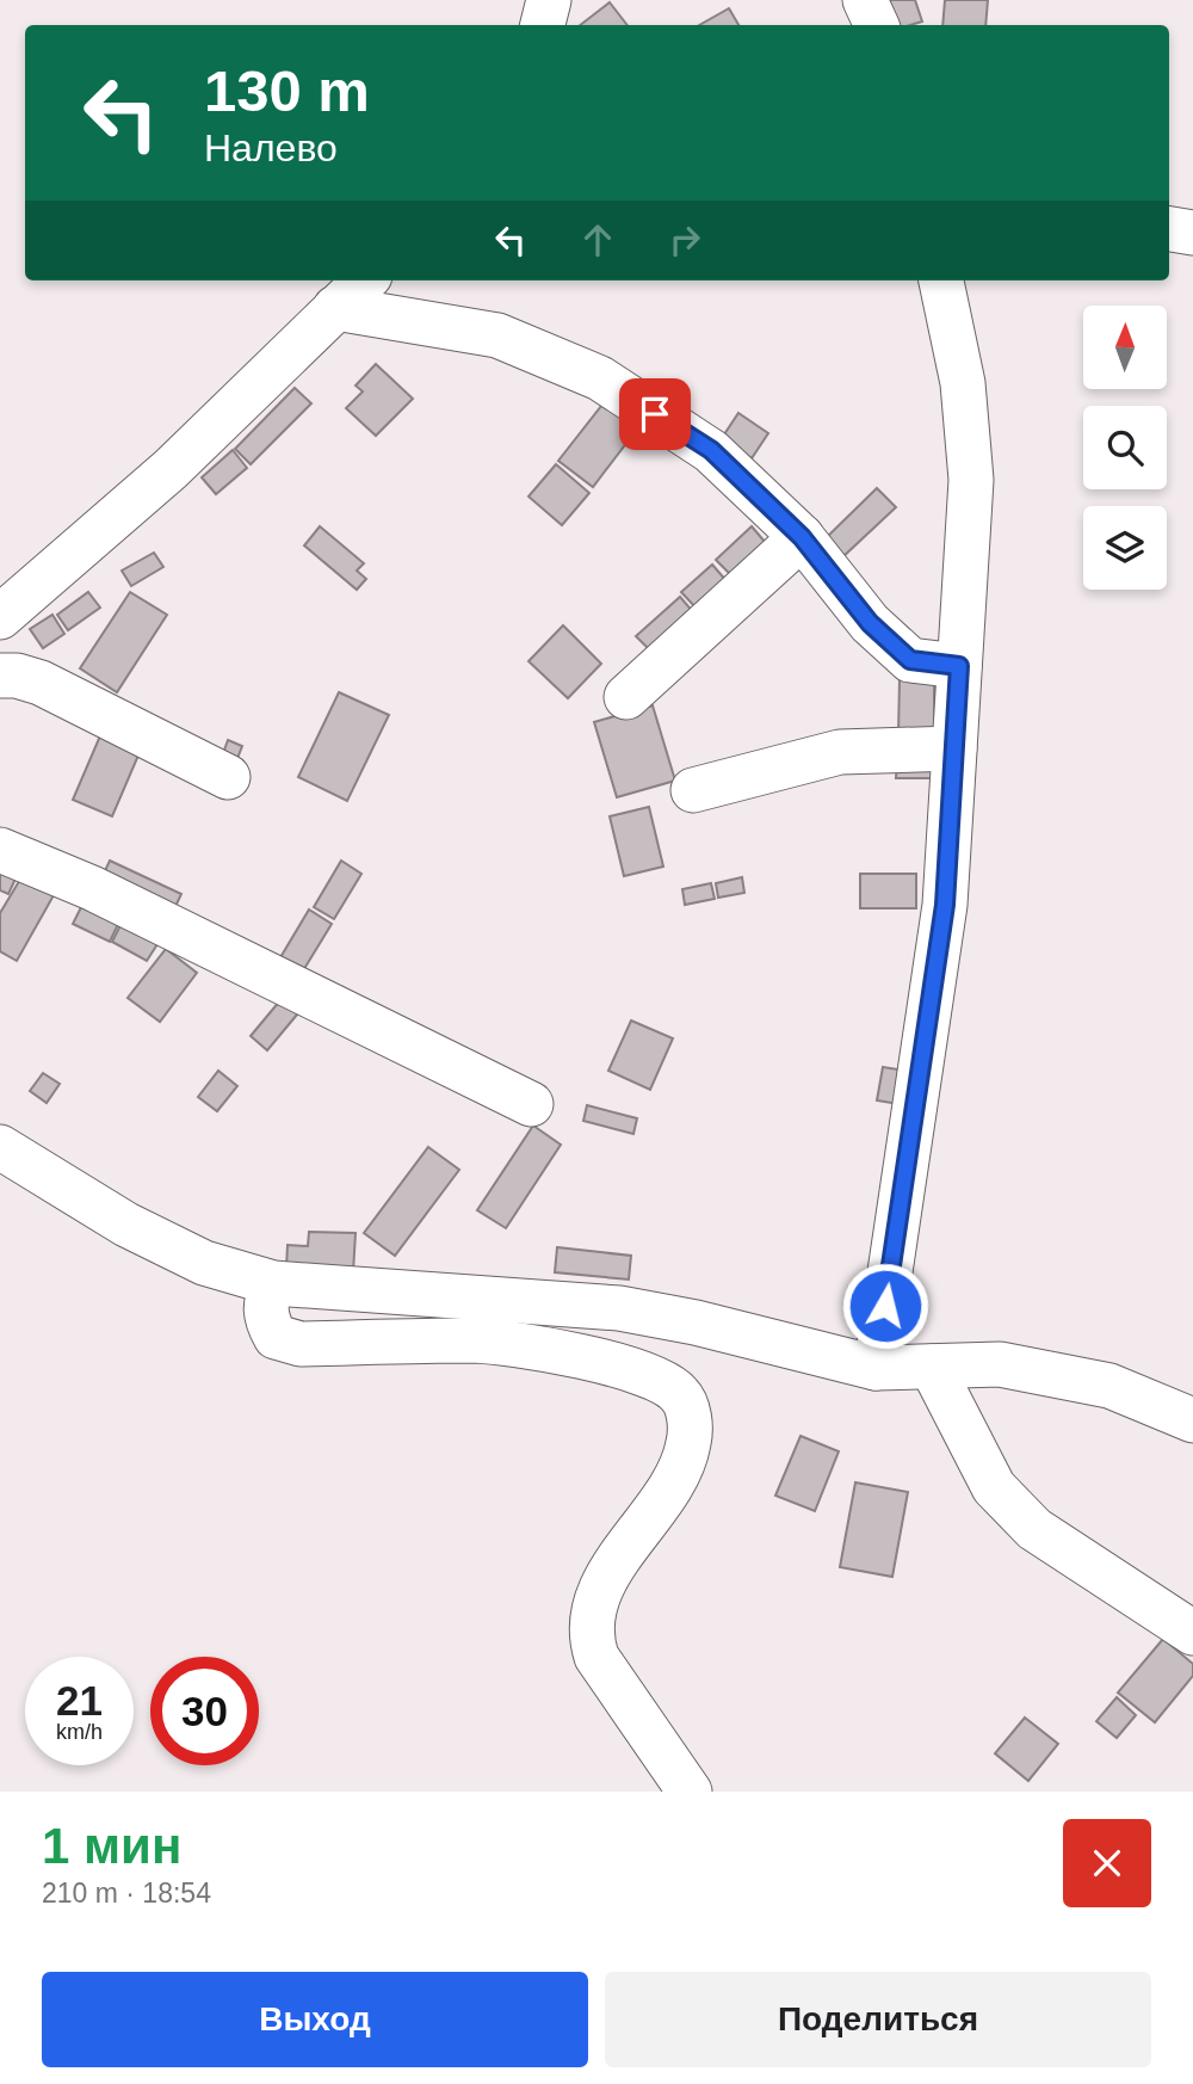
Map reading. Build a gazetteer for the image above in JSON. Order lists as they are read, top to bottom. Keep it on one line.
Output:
{"north":"top","page":{"turn":["130 m","Налево"],"speed":"21 km/h","limit":"30","heading":["1 мин","210 m · 18:54"],"buttons":["Выход","Поделиться"]}}
